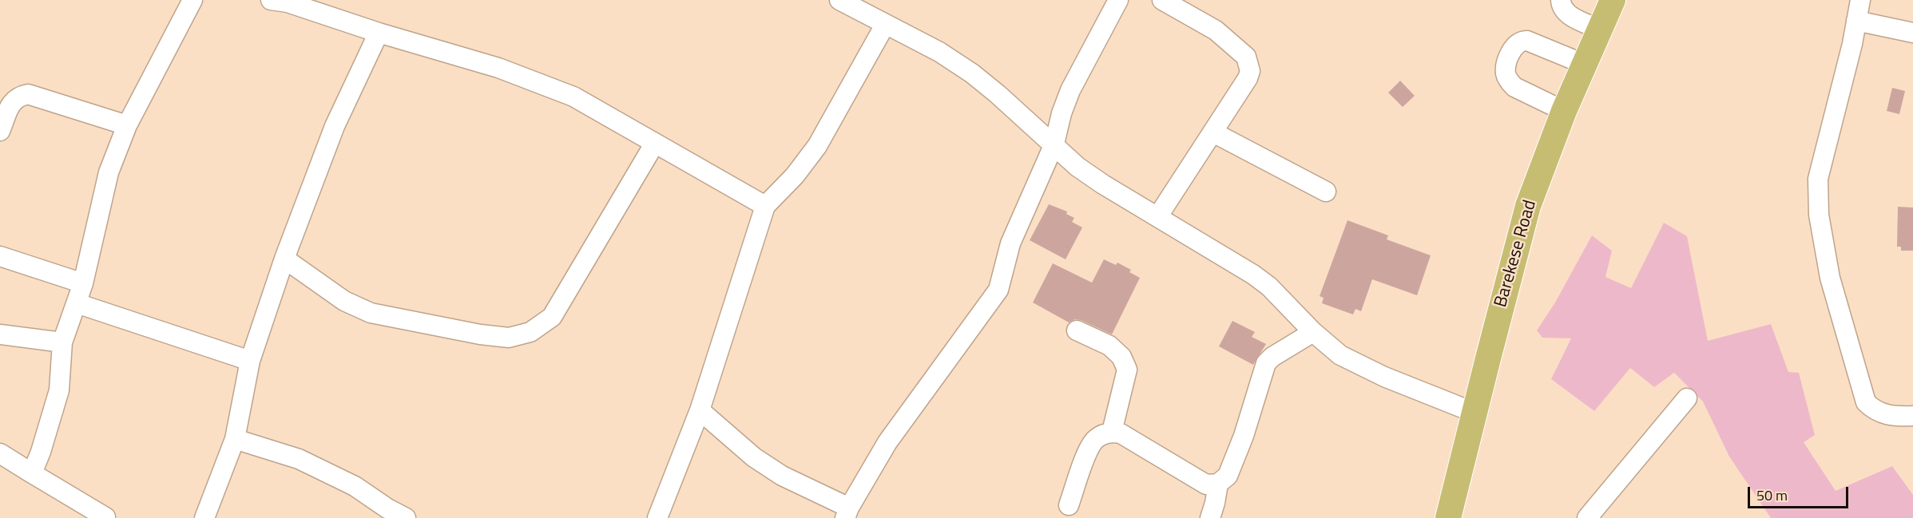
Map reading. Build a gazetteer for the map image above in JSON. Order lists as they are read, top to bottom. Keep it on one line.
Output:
{"streets":{"main road":["Barekese Road"]},"scale_bar":"50 m"}
